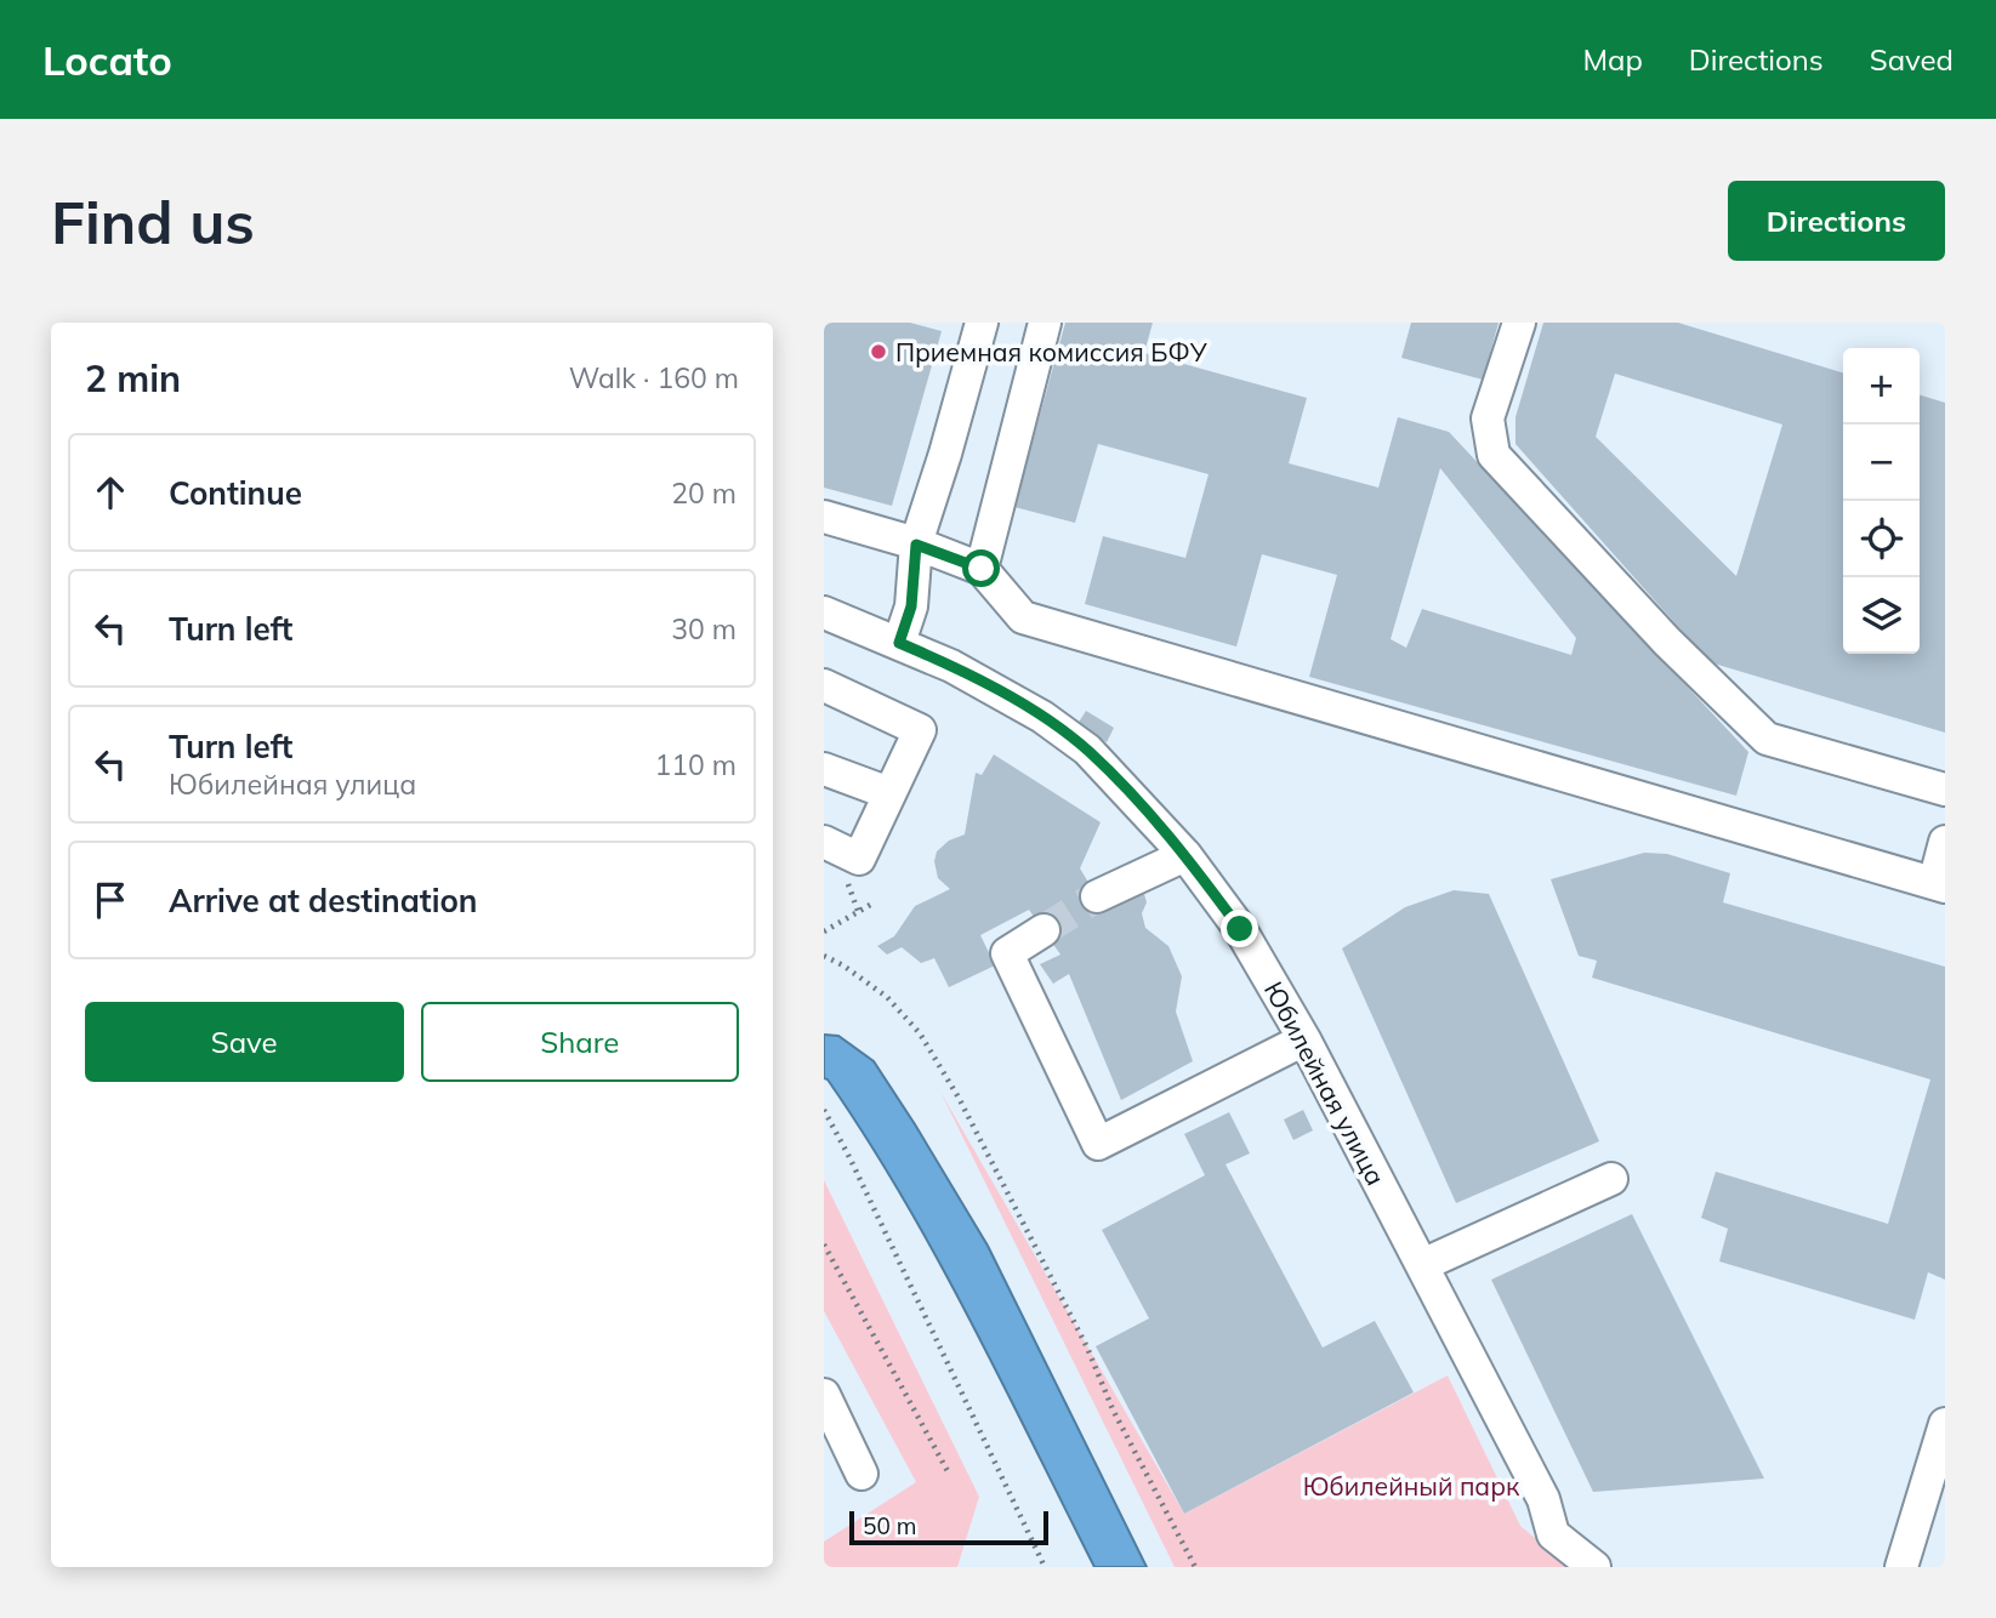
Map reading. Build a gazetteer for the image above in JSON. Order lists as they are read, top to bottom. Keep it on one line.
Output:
{"streets":{"street":["Юбилейная улица"]},"parks":["Юбилейный парк"],"places":["Приемная комиссия БФУ"],"scale_bar":"50 m","page":{"header":"Locato","nav":["Map","Directions","Saved"],"buttons":["Directions",["Save","Share"]],"title":"Find us","heading":["2 min","Walk · 160 m"],"map_buttons":["+","−"],"list":[["Continue","20 m"],["Turn left","30 m"],["Turn left","Юбилейная улица","110 m"],"Arrive at destination"],"scale":"50 m"}}
